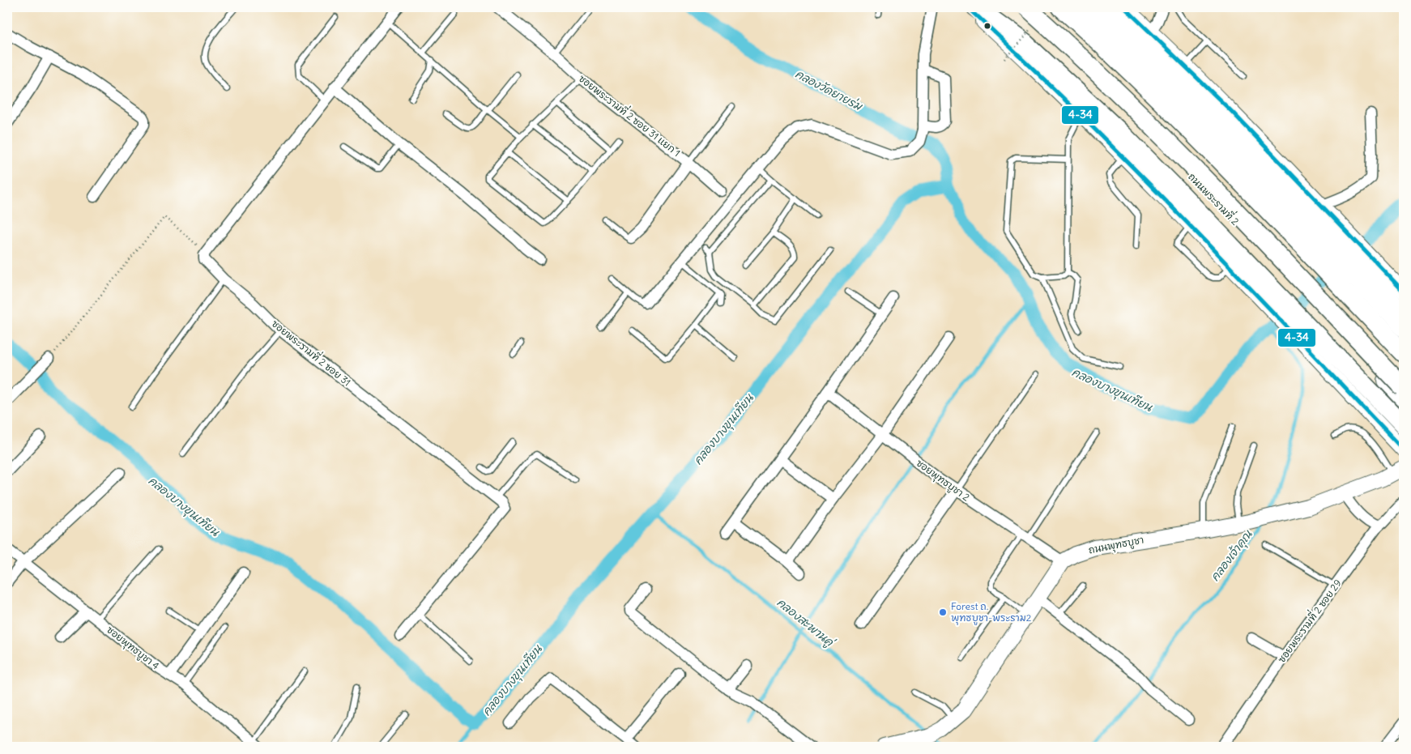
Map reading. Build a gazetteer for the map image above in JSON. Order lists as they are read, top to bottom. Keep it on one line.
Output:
{"streets":{"highway":["ถนนพระรามที่ 2"],"main road":["ถนนพุทธบูชา"],"street":["ซอยพระรามที่ 2 ซอย 31 แยก 1","ซอยพระรามที่ 2 ซอย 31","ซอยพุทธบูชา 2","ซอยพระรามที่ 2 ซอย 29","ซอยพุทธบูชา 4"]},"crossings":[["ซอยพุทธบูชา 2","ถนนพุทธบูชา"]],"water":["คลองวัดยายร่ม","คลองบางขุนเทียน","คลองเจ้าคุณ","คลองสะพานคู่"],"places":["Forest ถ. พุทธบูชา-พระราม2"],"lines":["transit line 4-34"]}
